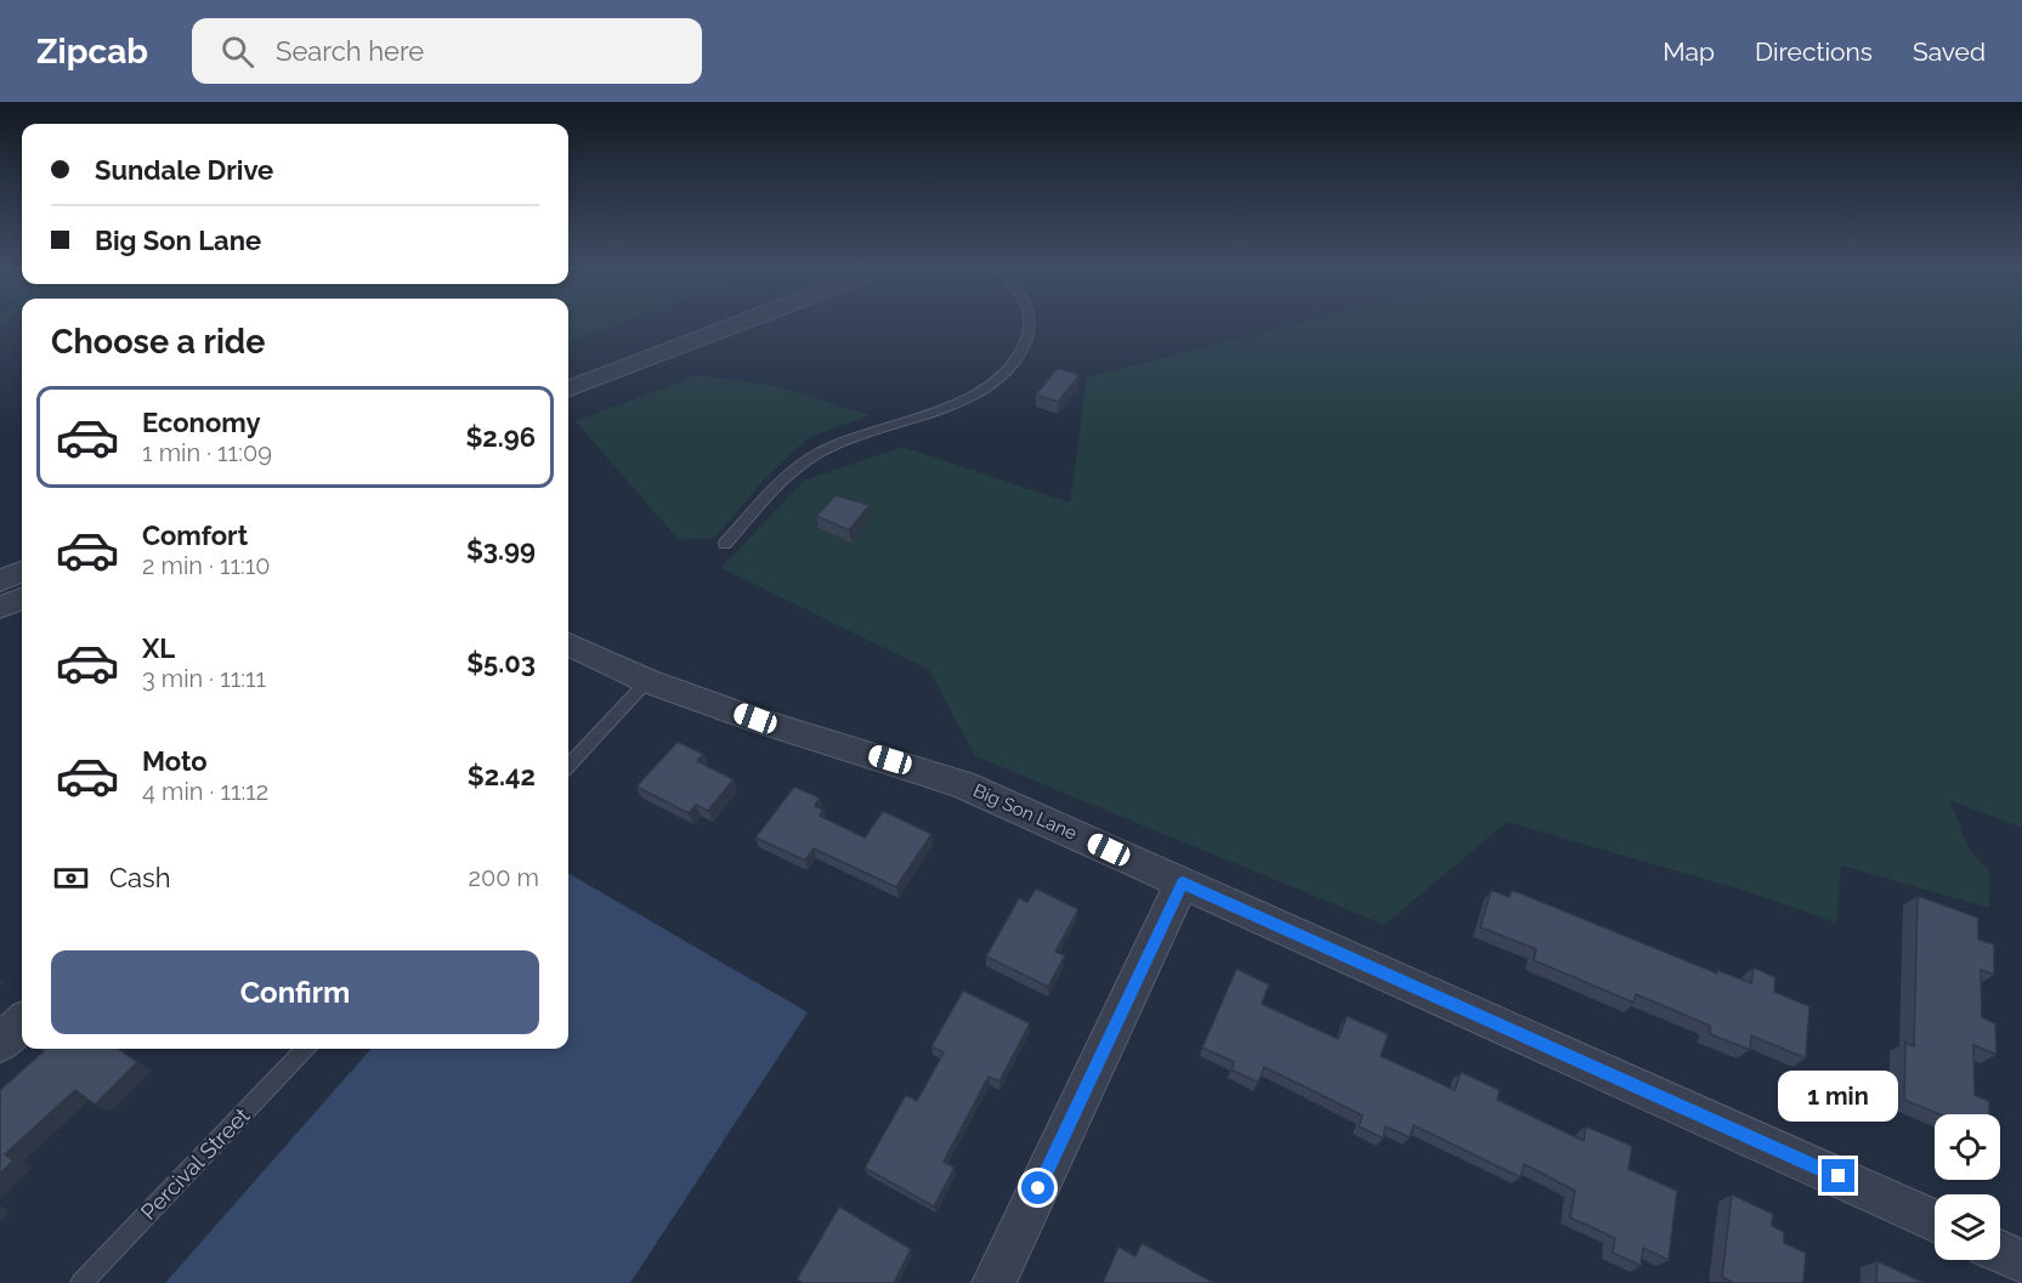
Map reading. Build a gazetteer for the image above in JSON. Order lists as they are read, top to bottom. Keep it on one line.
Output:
{"streets":{"street":["Big Son Lane"],"lane":["Percival Street"]},"page":{"header":"Zipcab","search":"Search here","nav":["Map","Directions","Saved"],"banner":["Sundale Drive","Big Son Lane"],"heading":"Choose a ride","list":[{"name":"Economy","note":"1 min · 11:09","value":"$2.96"},{"name":"Comfort","note":"2 min · 11:10","value":"$3.99"},{"name":"XL","note":"3 min · 11:11","value":"$5.03"},{"name":"Moto","note":"4 min · 11:12","value":"$2.42"}],"pay":["Cash","200 m"],"buttons":"Confirm","bubble":"1 min"}}
